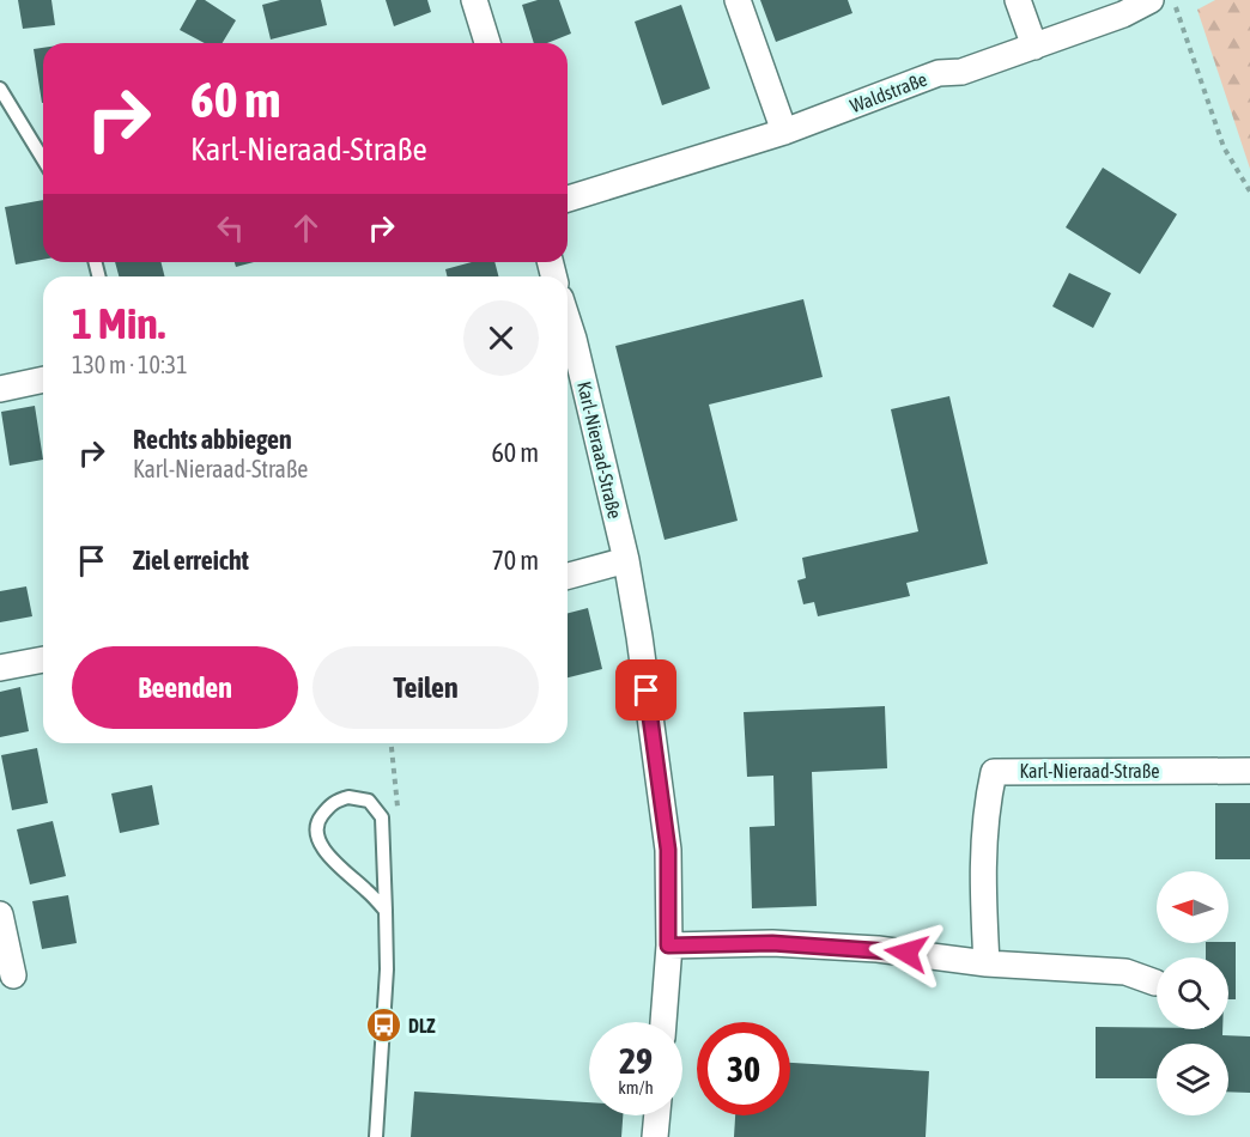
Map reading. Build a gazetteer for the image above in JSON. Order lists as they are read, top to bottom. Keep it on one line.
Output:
{"streets":{"street":["Waldstraße","Karl-Nieraad-Straße"]},"places":{"bus stop":["DLZ"]},"north":"left","page":{"turn":["60 m","Karl-Nieraad-Straße"],"heading":["1 Min.","130 m · 10:31"],"list":[{"name":"Rechts abbiegen","note":"Karl-Nieraad-Straße","value":"60 m"},{"name":"Ziel erreicht","value":"70 m"}],"buttons":["Beenden","Teilen"],"speed":"29 km/h","limit":"30"}}
